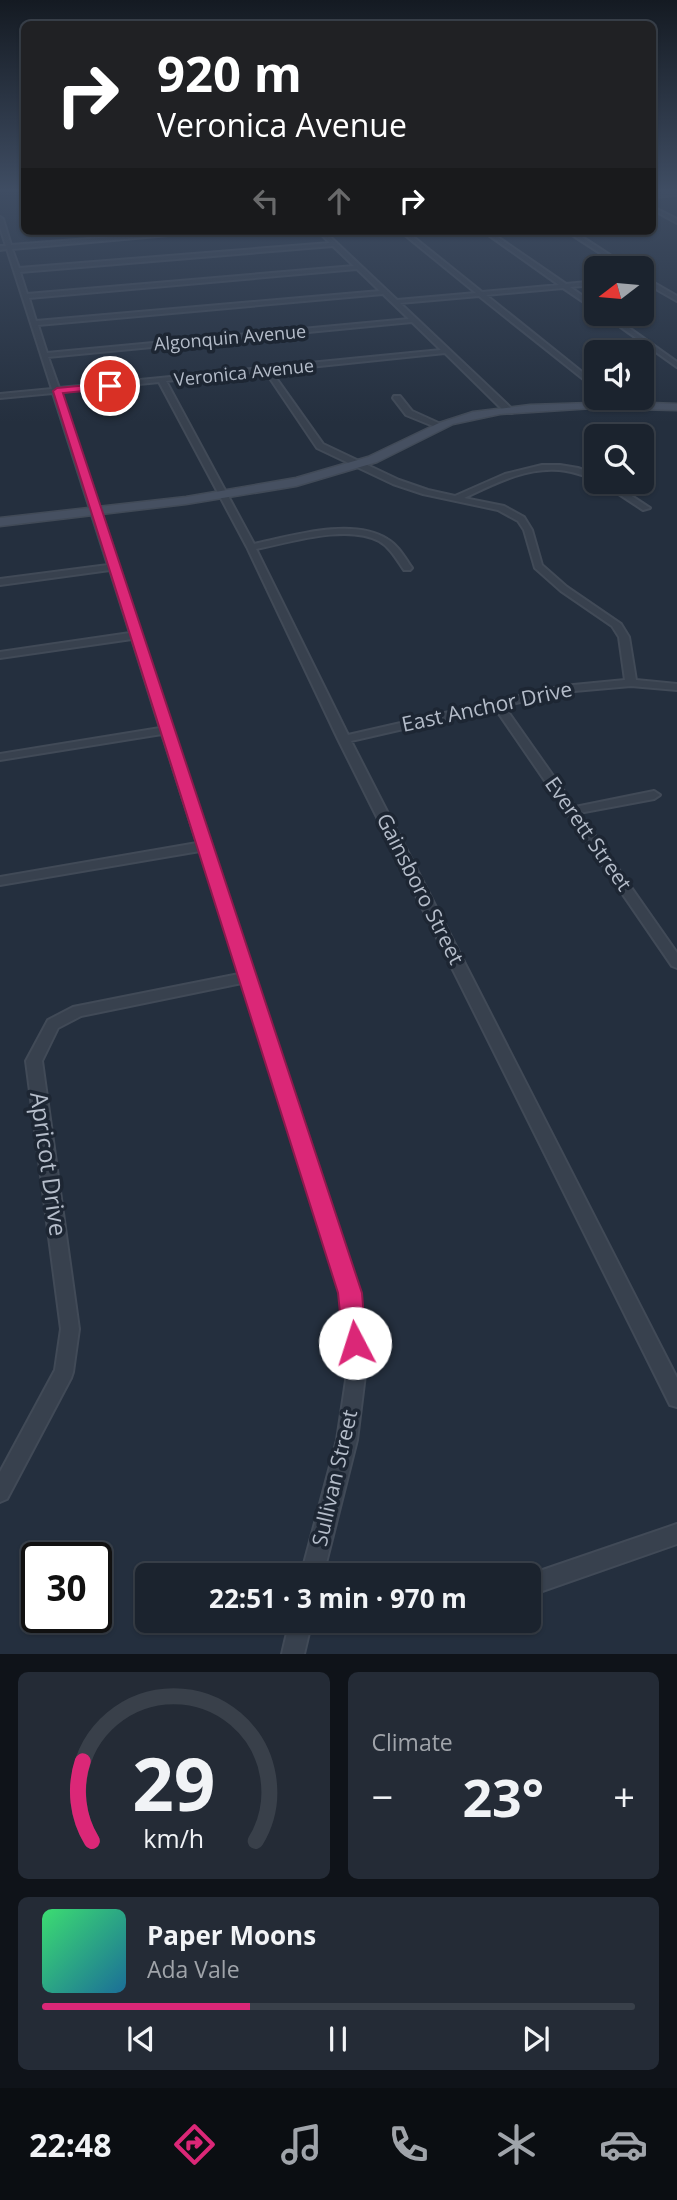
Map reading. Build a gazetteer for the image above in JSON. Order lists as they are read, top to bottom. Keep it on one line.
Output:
{"streets":{"street":["Algonquin Avenue","Veronica Avenue","East Anchor Drive","Everett Street","Gainsboro Street","Apricot Drive","Sullivan Street"]},"crossings":[["Algonquin Avenue","Sullivan Street"],["Veronica Avenue","Gainsboro Street"],["Veronica Avenue","Sullivan Street"],["East Anchor Drive","Everett Street"],["East Anchor Drive","Gainsboro Street"],["Apricot Drive","Sullivan Street"]],"north":"left","page":{"turn":["920 m","Veronica Avenue"],"limit":"30","trip":"22:51 · 3 min · 970 m","tile":"Climate","heat":["−","23°","+"],"song":["Paper Moons","Ada Vale"],"tabs":"22:48","gauge":["29","km/h"]}}
